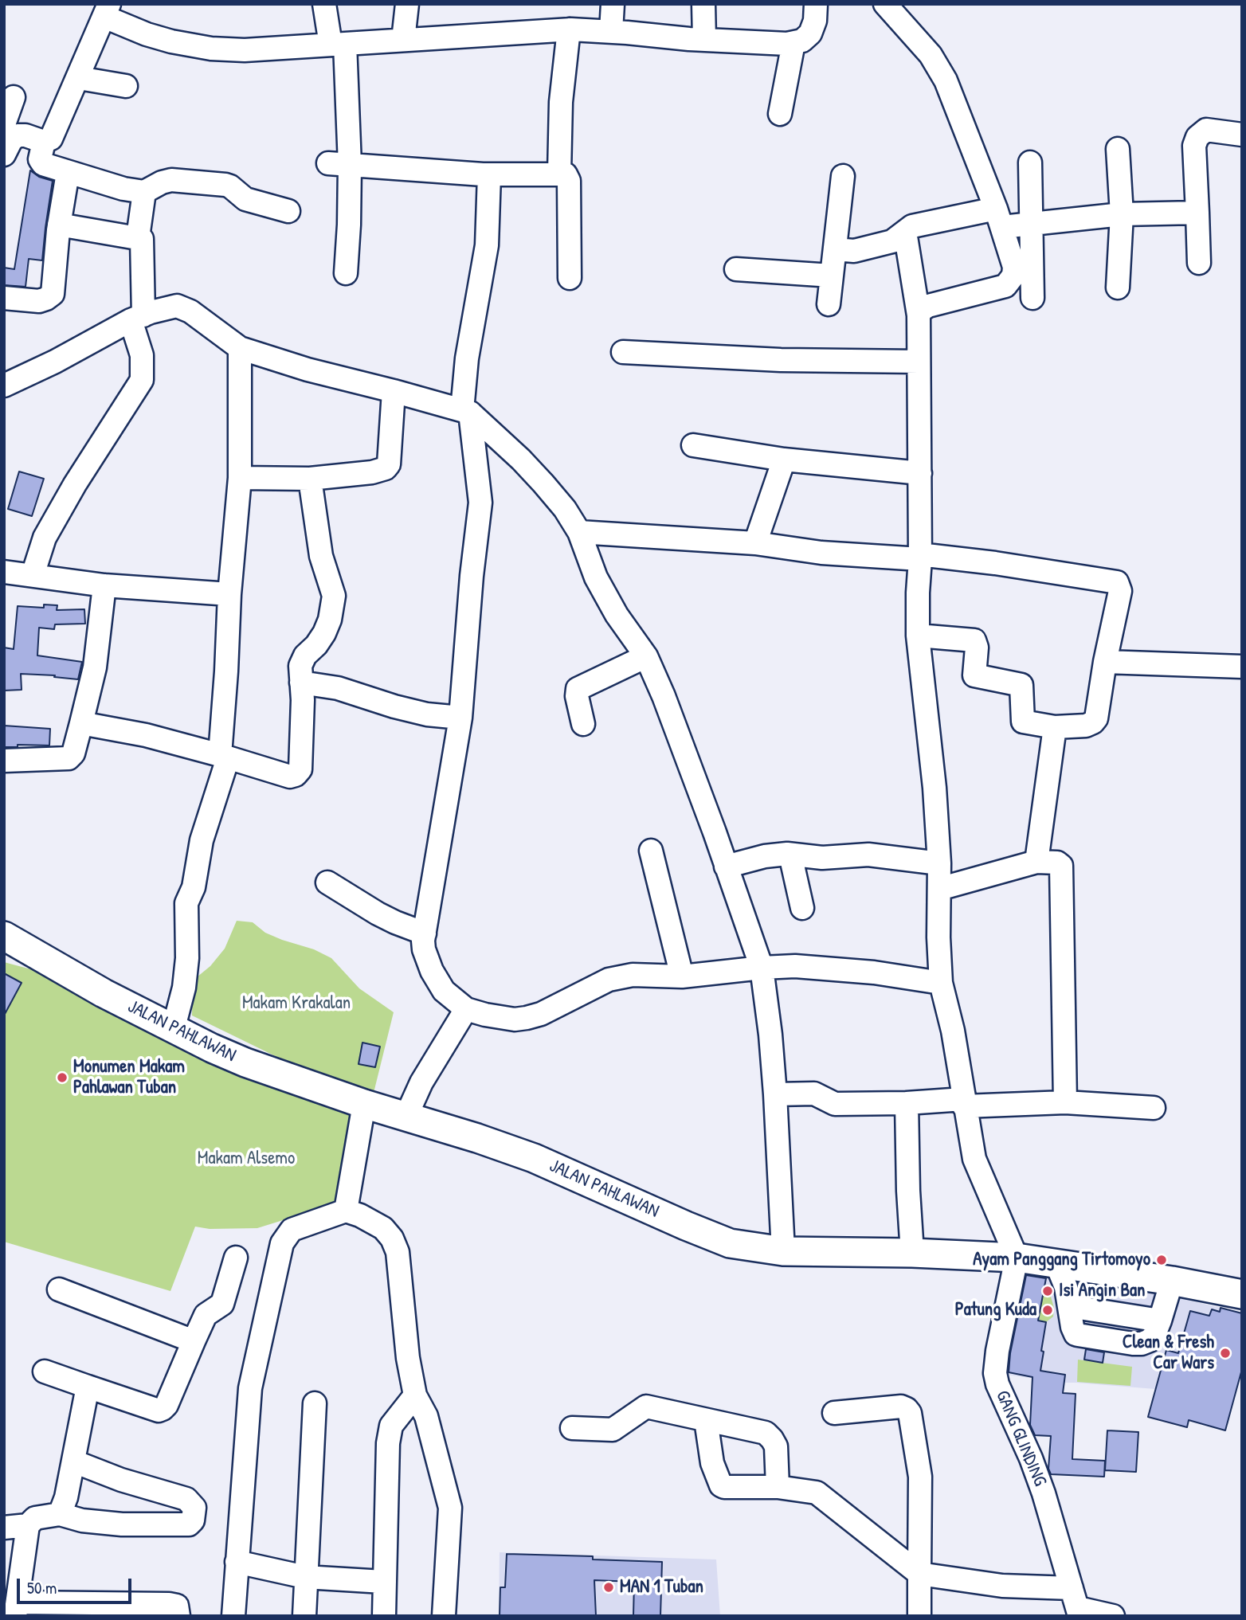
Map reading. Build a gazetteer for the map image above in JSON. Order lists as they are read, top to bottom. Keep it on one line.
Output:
{"streets":{"main road":["JALAN PAHLAWAN"],"street":["GANG GLINDING"]},"crossings":[["JALAN PAHLAWAN","GANG GLINDING"]],"parks":["Makam Krakalan","Makam Alsemo"],"places":["Monumen Makam Pahlawan Tuban","Ayam Panggang Tirtomoyo","Isi Angin Ban","Patung Kuda","Clean & Fresh Car Wars","MAN 1 Tuban"],"scale_bar":"50 m"}
